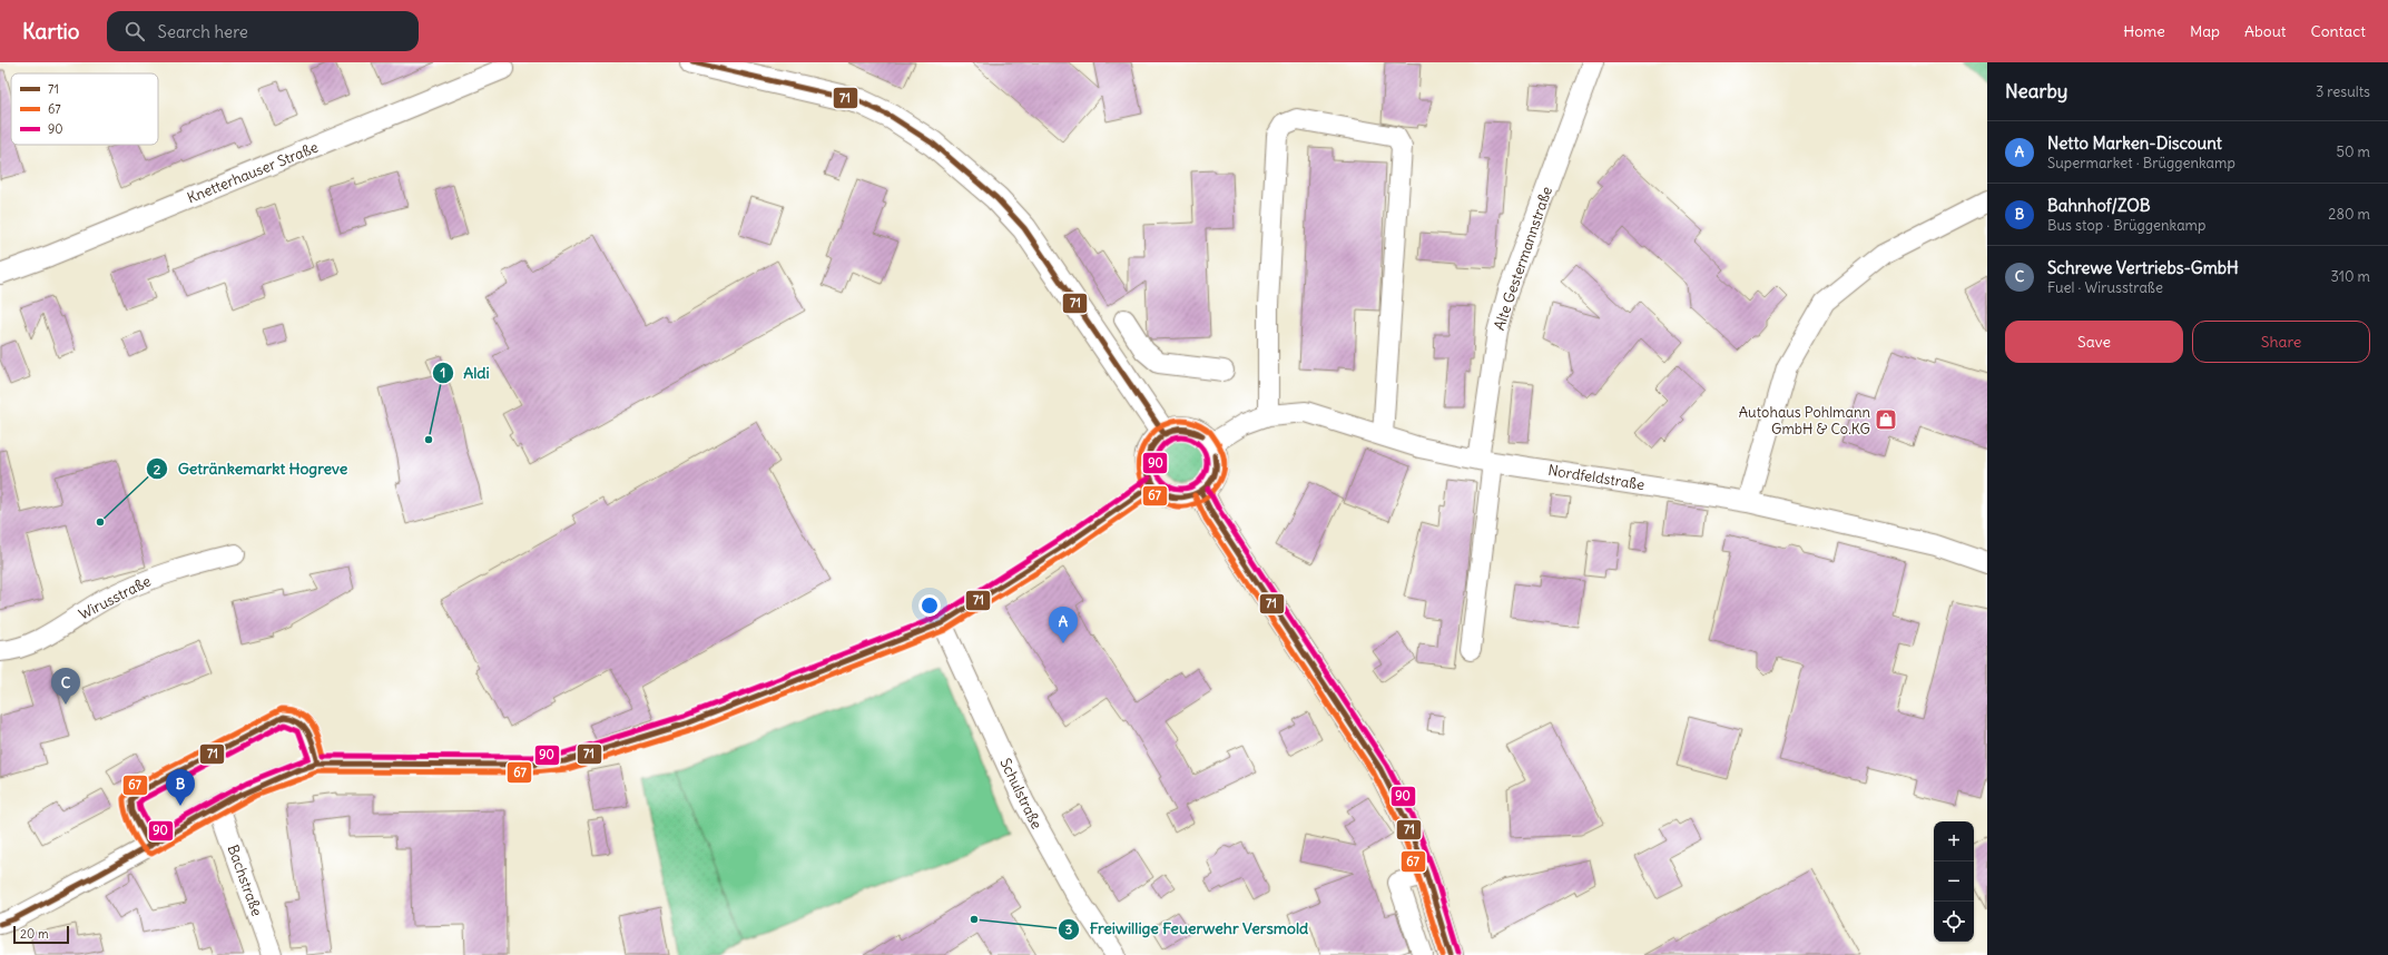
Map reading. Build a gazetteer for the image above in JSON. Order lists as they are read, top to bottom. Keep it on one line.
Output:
{"streets":{"street":["Knetterhauser Straße","Alte Gestermannstraße","Nordfeldstraße","Wirusstraße","Schulstraße","Bachstraße"]},"crossings":[["Alte Gestermannstraße","Nordfeldstraße"]],"places":{"shop":["Autohaus Pohlmann GmbH & Co.KG"],"other":["Aldi","Getränkemarkt Hogreve","Freiwillige Feuerwehr Versmold"]},"lines":["transit line 71","transit line 67","transit line 90"],"legend":["71","67","90"],"scale_bar":"20 m","page":{"header":"Kartio","search":"Search here","nav":["Home","Map","About","Contact"],"heading":["Nearby","3 results"],"list":[{"mark":"A","name":"Netto Marken-Discount","note":"Supermarket · Brüggenkamp","value":"50 m"},{"mark":"B","name":"Bahnhof/ZOB","note":"Bus stop · Brüggenkamp","value":"280 m"},{"mark":"C","name":"Schrewe Vertriebs-GmbH","note":"Fuel · Wirusstraße","value":"310 m"}],"buttons":["Save","Share"],"pins":["A","C","B"],"map_buttons":["+","−"],"scale":"20 m"}}
